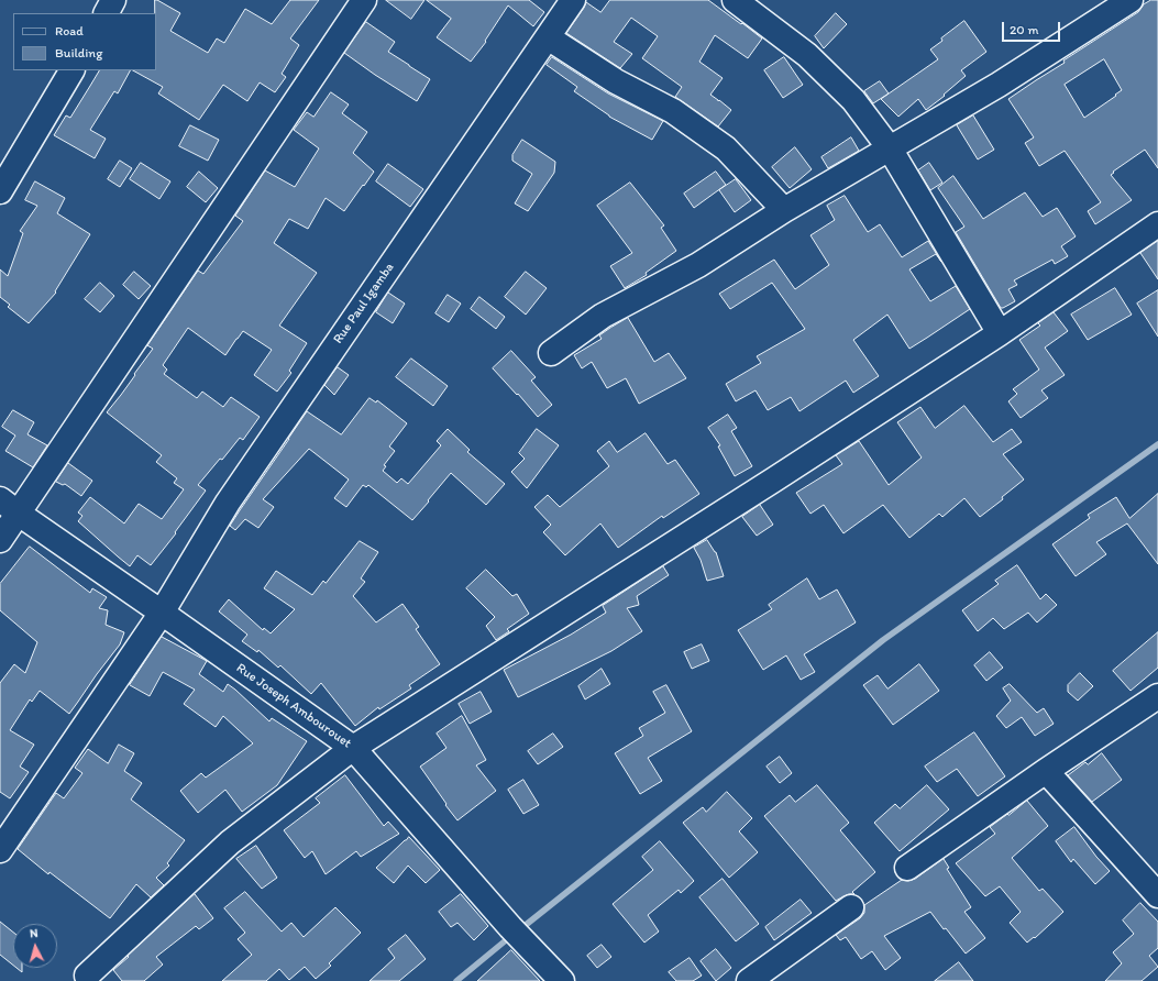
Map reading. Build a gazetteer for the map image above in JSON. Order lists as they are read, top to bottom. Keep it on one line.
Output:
{"streets":{"street":["Rue Paul Igamba","Rue Joseph Ambourouet"]},"crossings":[["Rue Paul Igamba","Rue Joseph Ambourouet"]],"legend":["Road","Building"],"scale_bar":"20 m","north":"top"}
